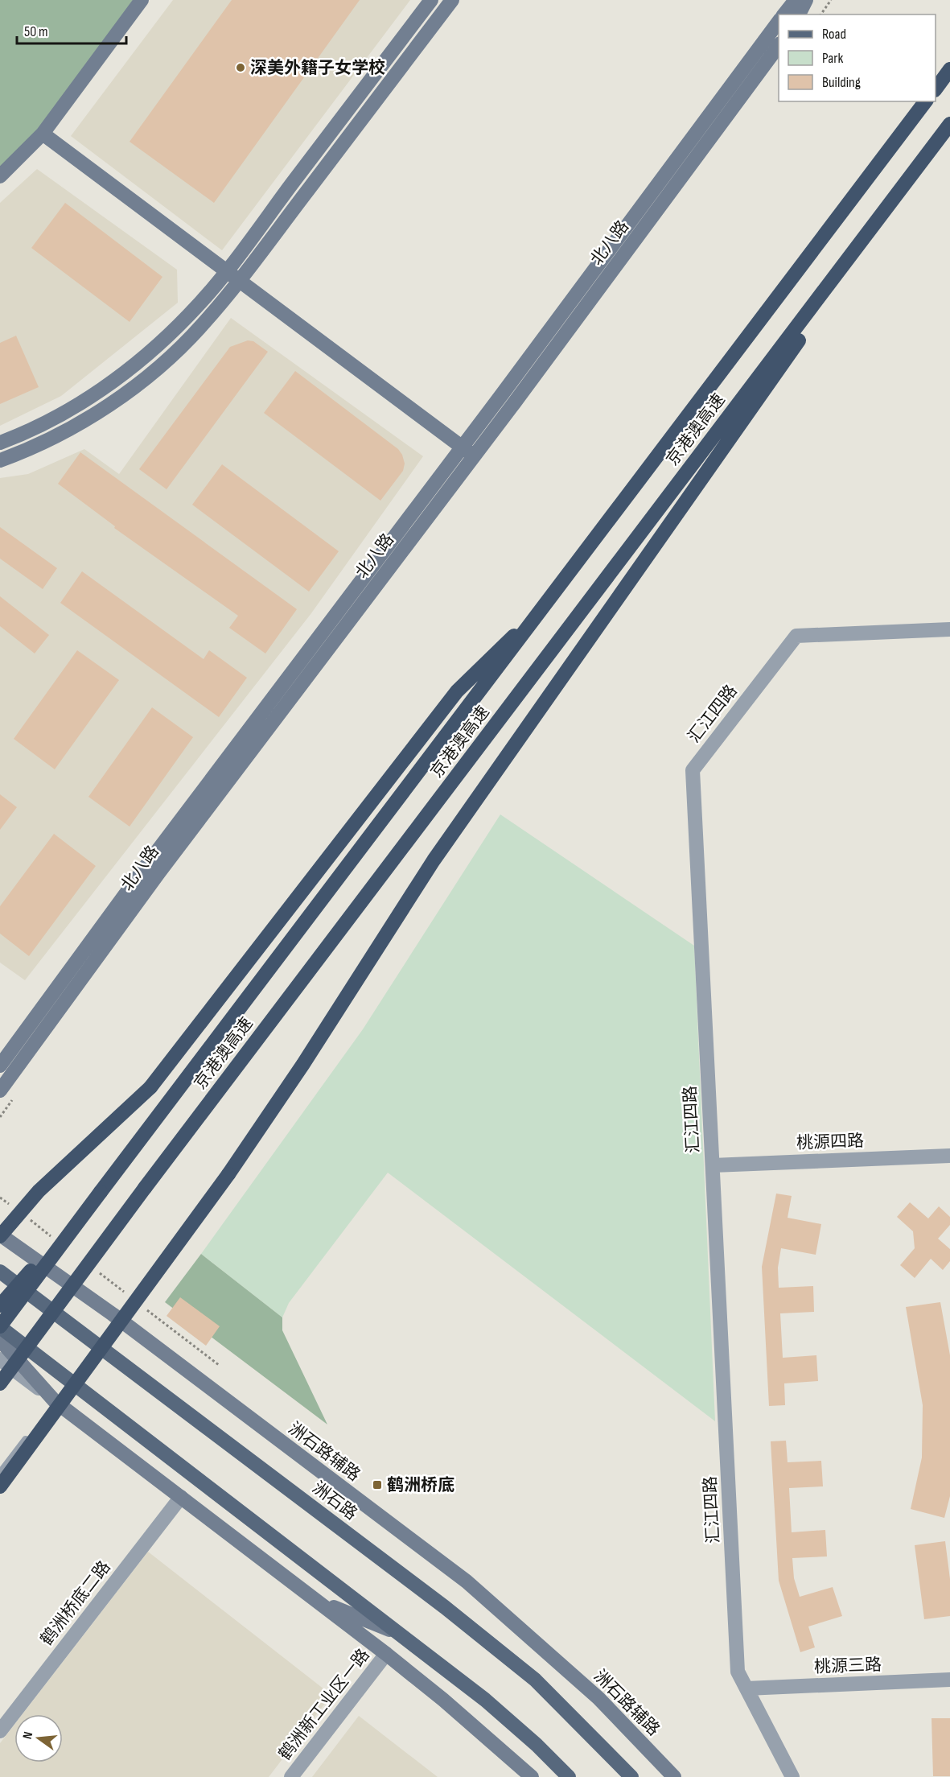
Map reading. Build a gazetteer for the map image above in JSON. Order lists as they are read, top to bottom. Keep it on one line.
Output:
{"streets":{"highway":["京港澳高速"],"main road":["洲石路"],"street":["北八路","汇江四路","桃源四路","洲石路辅路","鹤洲桥底二路","桃源三路","鹤洲新工业区一路"]},"crossings":[["汇江四路","桃源四路"],["汇江四路","桃源三路"]],"places":{"other":["深美外籍子女学校"],"transit":["鹤洲桥底"]},"legend":["Road","Park","Building"],"scale_bar":"50 m","north":"left"}
